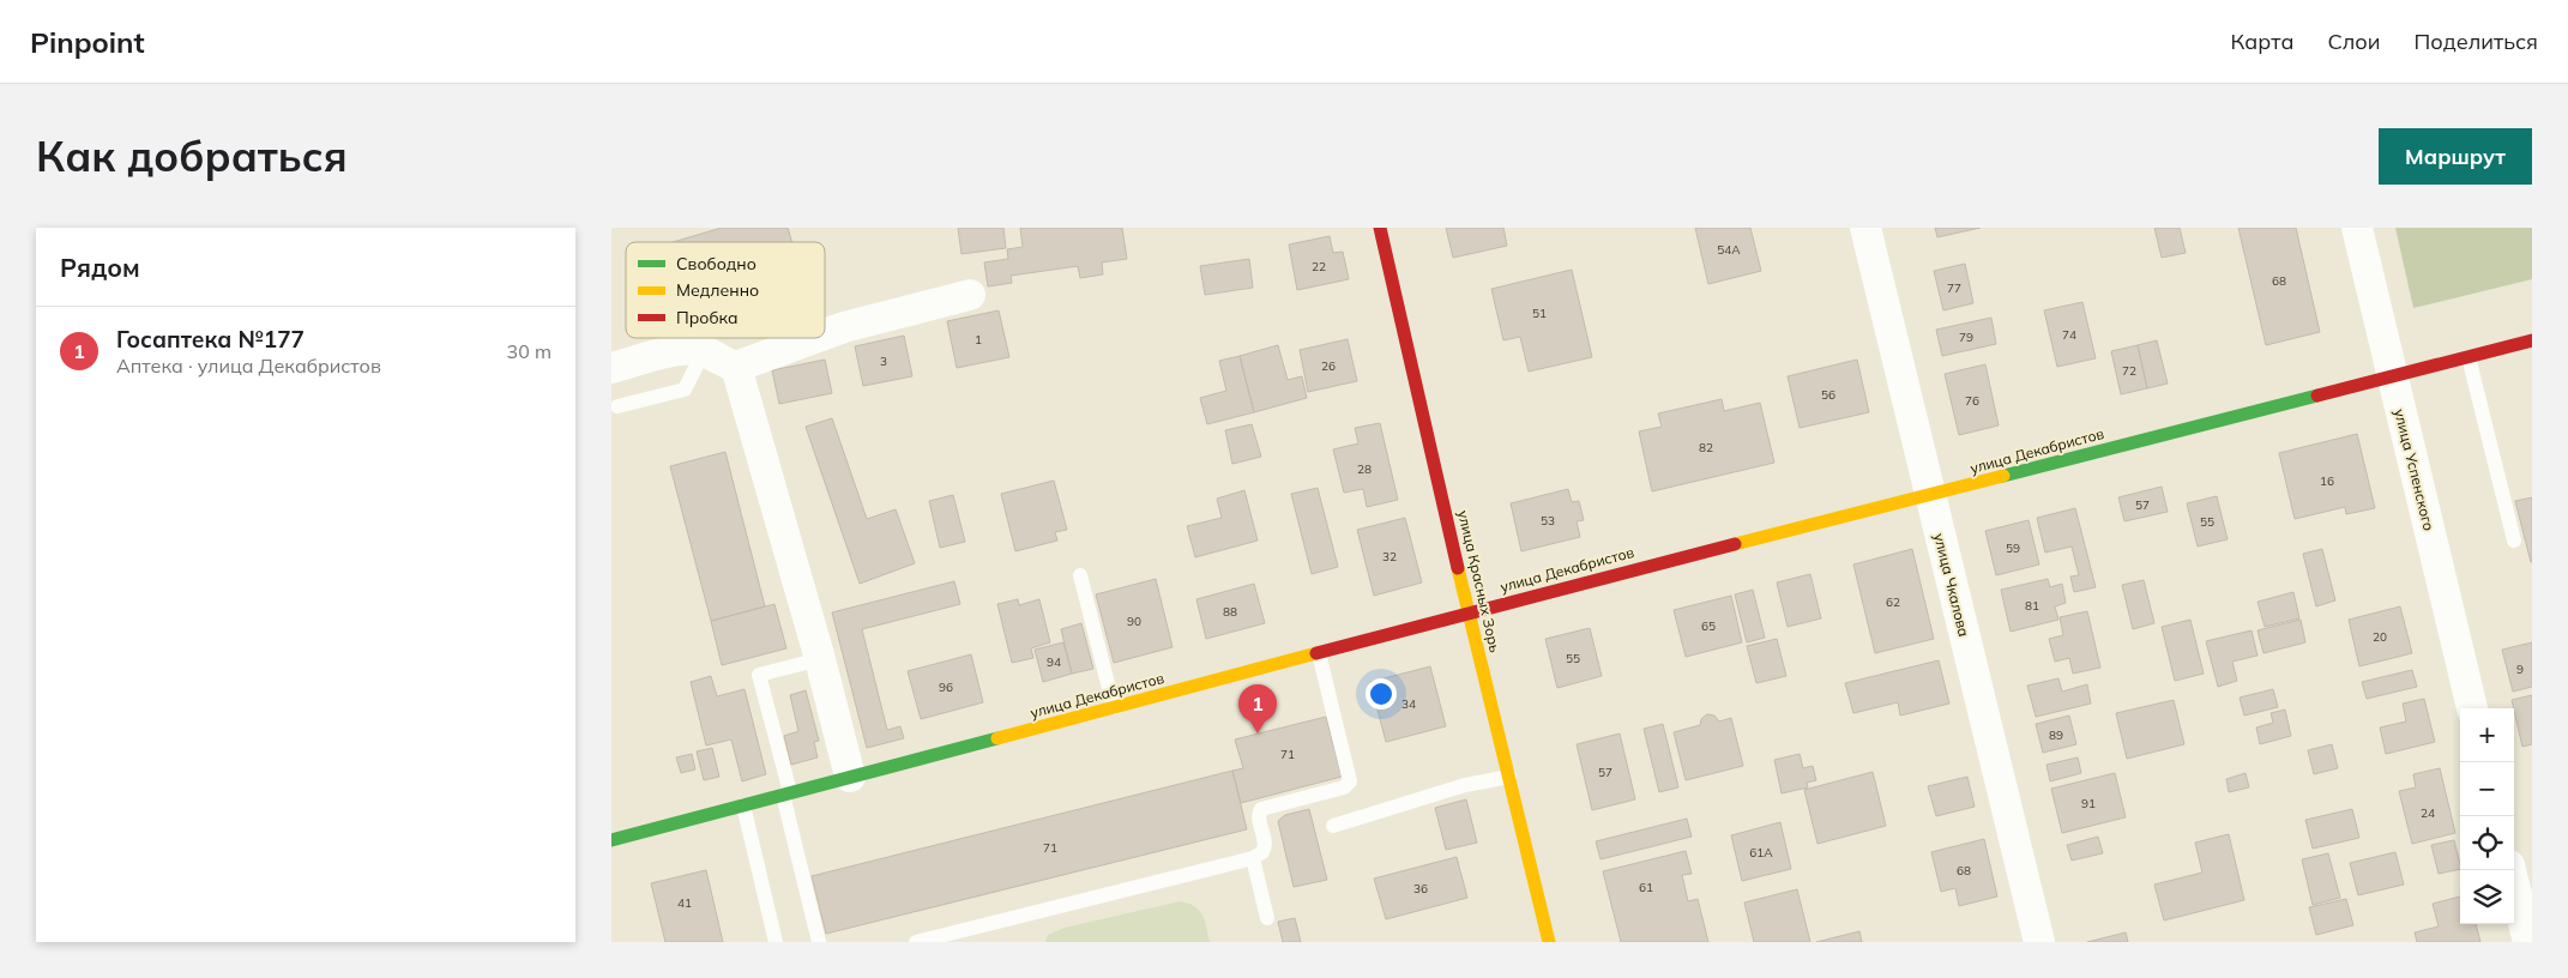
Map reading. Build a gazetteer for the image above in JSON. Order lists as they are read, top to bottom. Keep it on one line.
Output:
{"streets":{"street":["улица Декабристов","улица Успенского","улица Красных Зорь","улица Чкалова"]},"crossings":[["улица Декабристов","улица Успенского"],["улица Декабристов","улица Красных Зорь"],["улица Декабристов","улица Чкалова"]],"house_numbers":["54А","22","68","77","51","74","79","1","3","26","72","56","76","82","28","16","57","53","55","59","32","62","81","88","90","65","20","55","94","9","96","34","89","71","57","91","24","71","61А","68","61","36","41"],"legend":["Свободно","Медленно","Пробка"],"page":{"header":"Pinpoint","nav":["Карта","Слои","Поделиться"],"buttons":"Маршрут","title":"Как добраться","heading":"Рядом","list":[{"mark":"1","name":"Госаптека №177","note":"Аптека · улица Декабристов","value":"30 m"}],"pins":"1","map_buttons":["+","−"]}}
